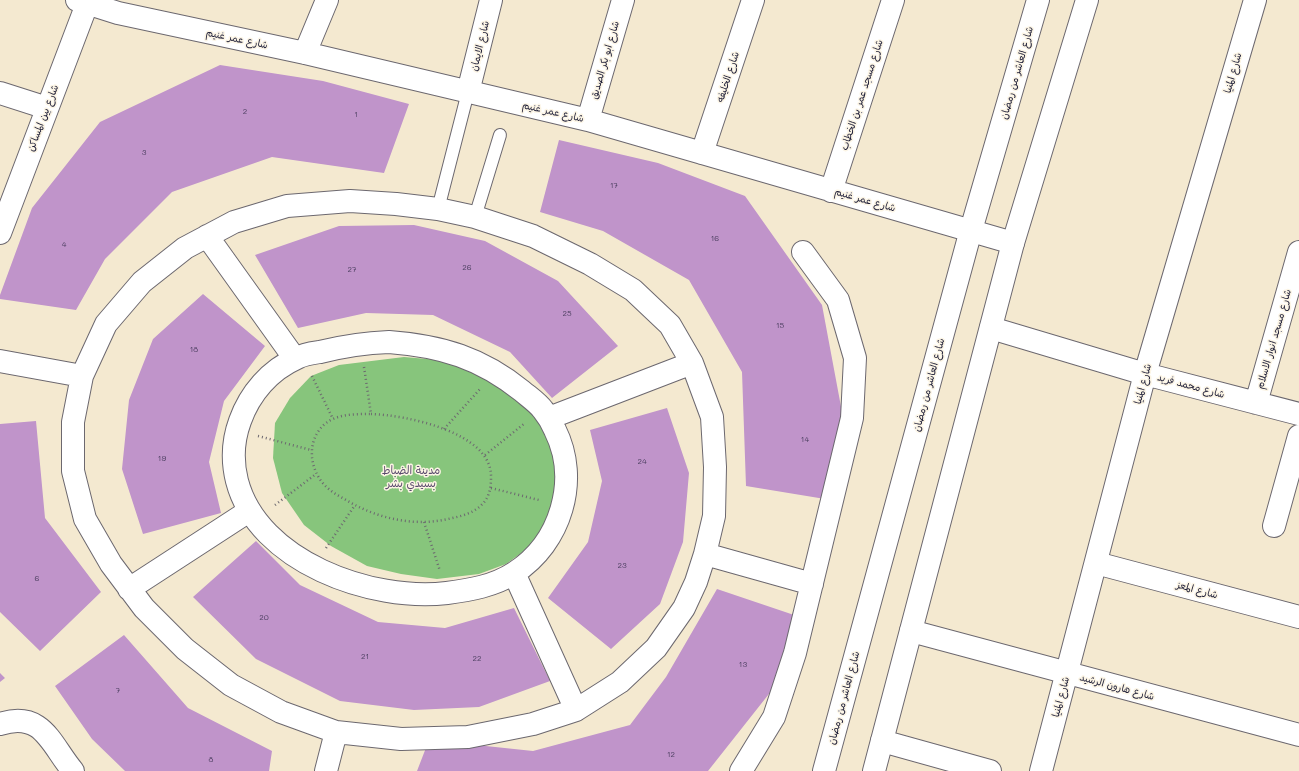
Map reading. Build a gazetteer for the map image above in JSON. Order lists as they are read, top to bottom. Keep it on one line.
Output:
{"streets":{"street":["شارع عمر غنيم","شارع الايمان","شارع ابو بكر الصديق","شارع العاشر من رمضان","شارع المنيا","شارع الخليفه","شارع مسجد عمر بن الخطاب","شارع بين المساكن","شارع مسجد انوار الاسلام","شارع محمد فريد","شارع المعز","شارع هارون الرشيد"]},"crossings":[["شارع عمر غنيم","شارع الايمان"],["شارع عمر غنيم","شارع ابو بكر الصديق"],["شارع عمر غنيم","شارع العاشر من رمضان"],["شارع عمر غنيم","شارع الخليفه"],["شارع عمر غنيم","شارع مسجد عمر بن الخطاب"],["شارع عمر غنيم","شارع بين المساكن"],["شارع المنيا","شارع محمد فريد"],["شارع المنيا","شارع المعز"],["شارع المنيا","شارع هارون الرشيد"],["شارع مسجد انوار الاسلام","شارع محمد فريد"]],"districts":["مدينة الضباط بسيدي بشر"],"house_numbers":["2","1","3","17","16","4","26","27","25","15","18","14","19","24","23","6","20","21","22","13","7","12","8"]}
